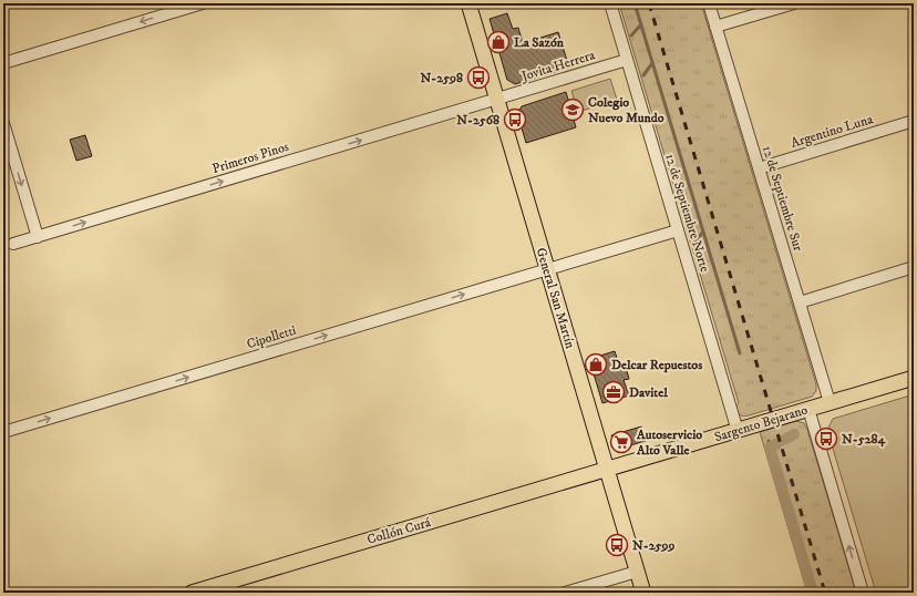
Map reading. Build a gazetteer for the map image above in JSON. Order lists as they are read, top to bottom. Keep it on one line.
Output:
{"streets":{"main road":["General San Martín","Sargento Bejarano","Collón Curá"],"street":["Jovita Herrera","Argentino Luna","Primeros Pinos","12 de Septiembre Sur","12 de Septiembre Norte","Cipolletti"]},"crossings":[["Jovita Herrera","Primeros Pinos"],["Jovita Herrera","12 de Septiembre Norte"],["Jovita Herrera","General San Martín"],["Argentino Luna","12 de Septiembre Sur"],["Primeros Pinos","General San Martín"],["12 de Septiembre Sur","Sargento Bejarano"],["12 de Septiembre Norte","Sargento Bejarano"],["General San Martín","Cipolletti"],["General San Martín","Sargento Bejarano"],["General San Martín","Collón Curá"],["Sargento Bejarano","Collón Curá"]],"one_way":["Primeros Pinos","Cipolletti"],"places":{"shop":["La Sazón","Delcar Repuestos"],"bus stop":["N-2598","N-2568","N-5284","N-2599"],"school or university":["Colegio Nuevo Mundo"],"office":["Davitel"],"supermarket":["Autoservicio Alto Valle"]}}
